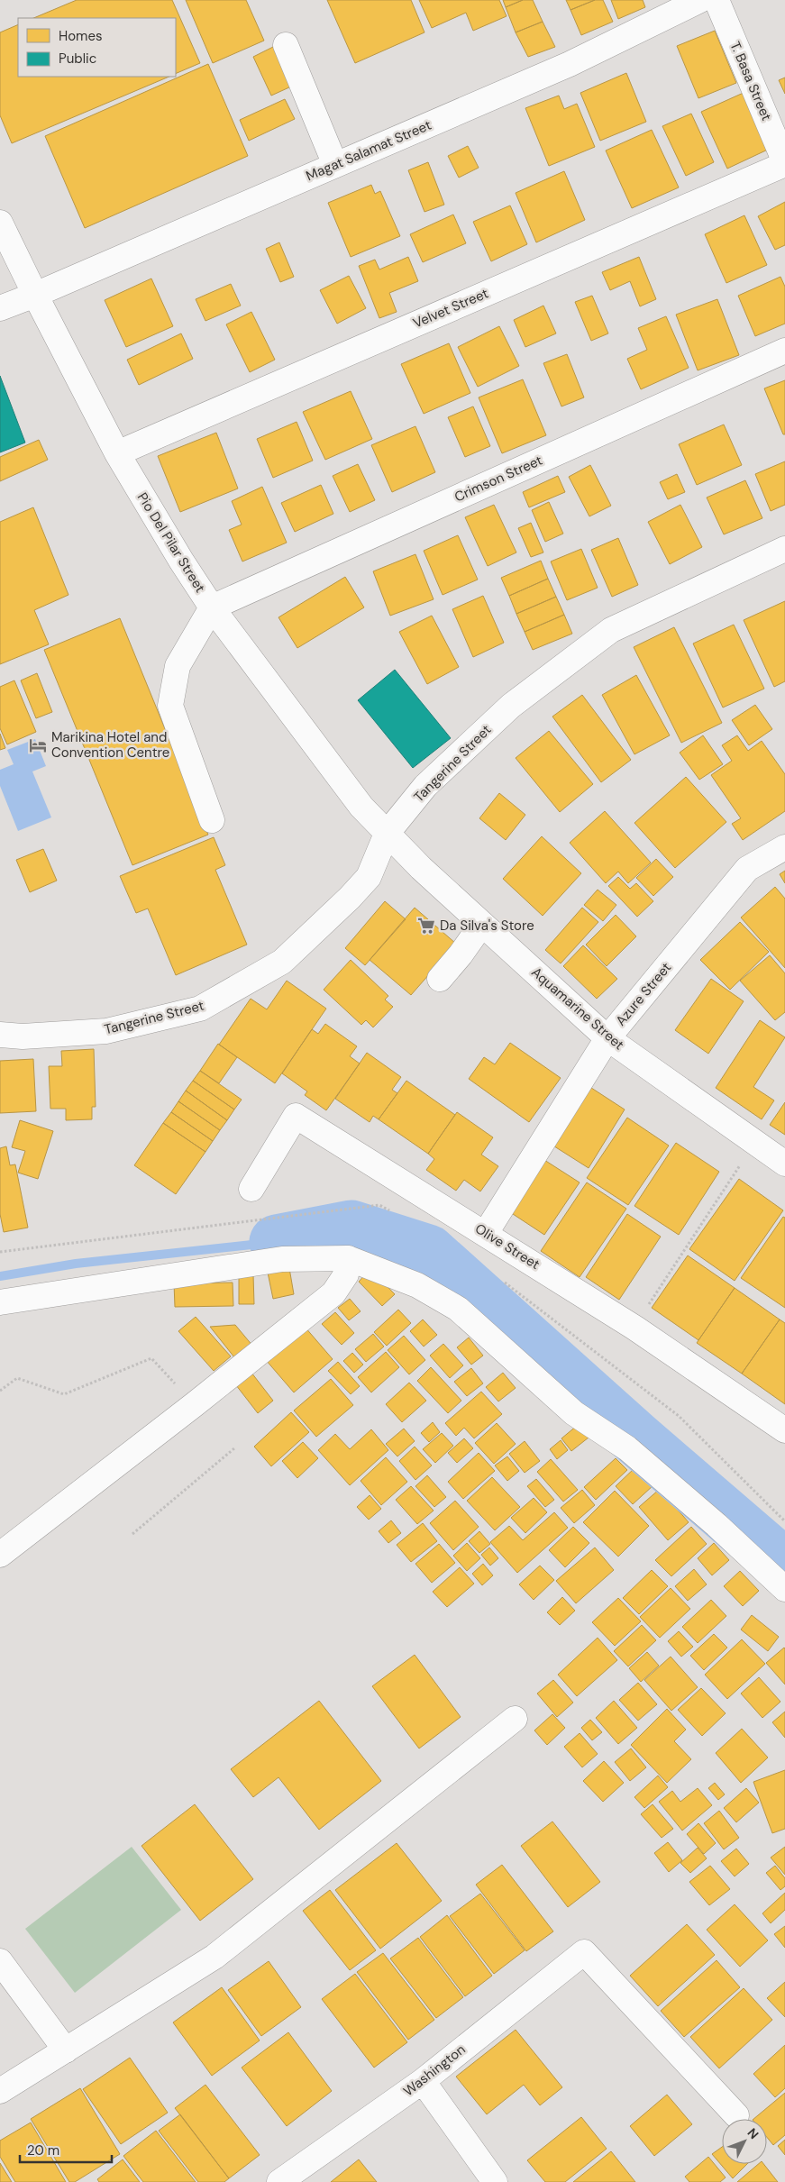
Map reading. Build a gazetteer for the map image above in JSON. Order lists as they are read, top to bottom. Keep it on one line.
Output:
{"streets":{"street":["T. Basa Street","Magat Salamat Street","Velvet Street","Crimson Street","Pio Del Pilar Street","Tangerine Street","Azure Street","Aquamarine Street","Olive Street","Washington"]},"crossings":[["T. Basa Street","Velvet Street"],["Magat Salamat Street","Pio Del Pilar Street"],["Velvet Street","Pio Del Pilar Street"],["Crimson Street","Pio Del Pilar Street"],["Pio Del Pilar Street","Tangerine Street"],["Pio Del Pilar Street","Aquamarine Street"],["Tangerine Street","Aquamarine Street"],["Azure Street","Aquamarine Street"],["Azure Street","Olive Street"]],"places":{"hotel":["Marikina Hotel and Convention Centre"],"supermarket":["Da Silva's Store"]},"legend":["Homes","Public"],"scale_bar":"20 m","north":"top right"}
